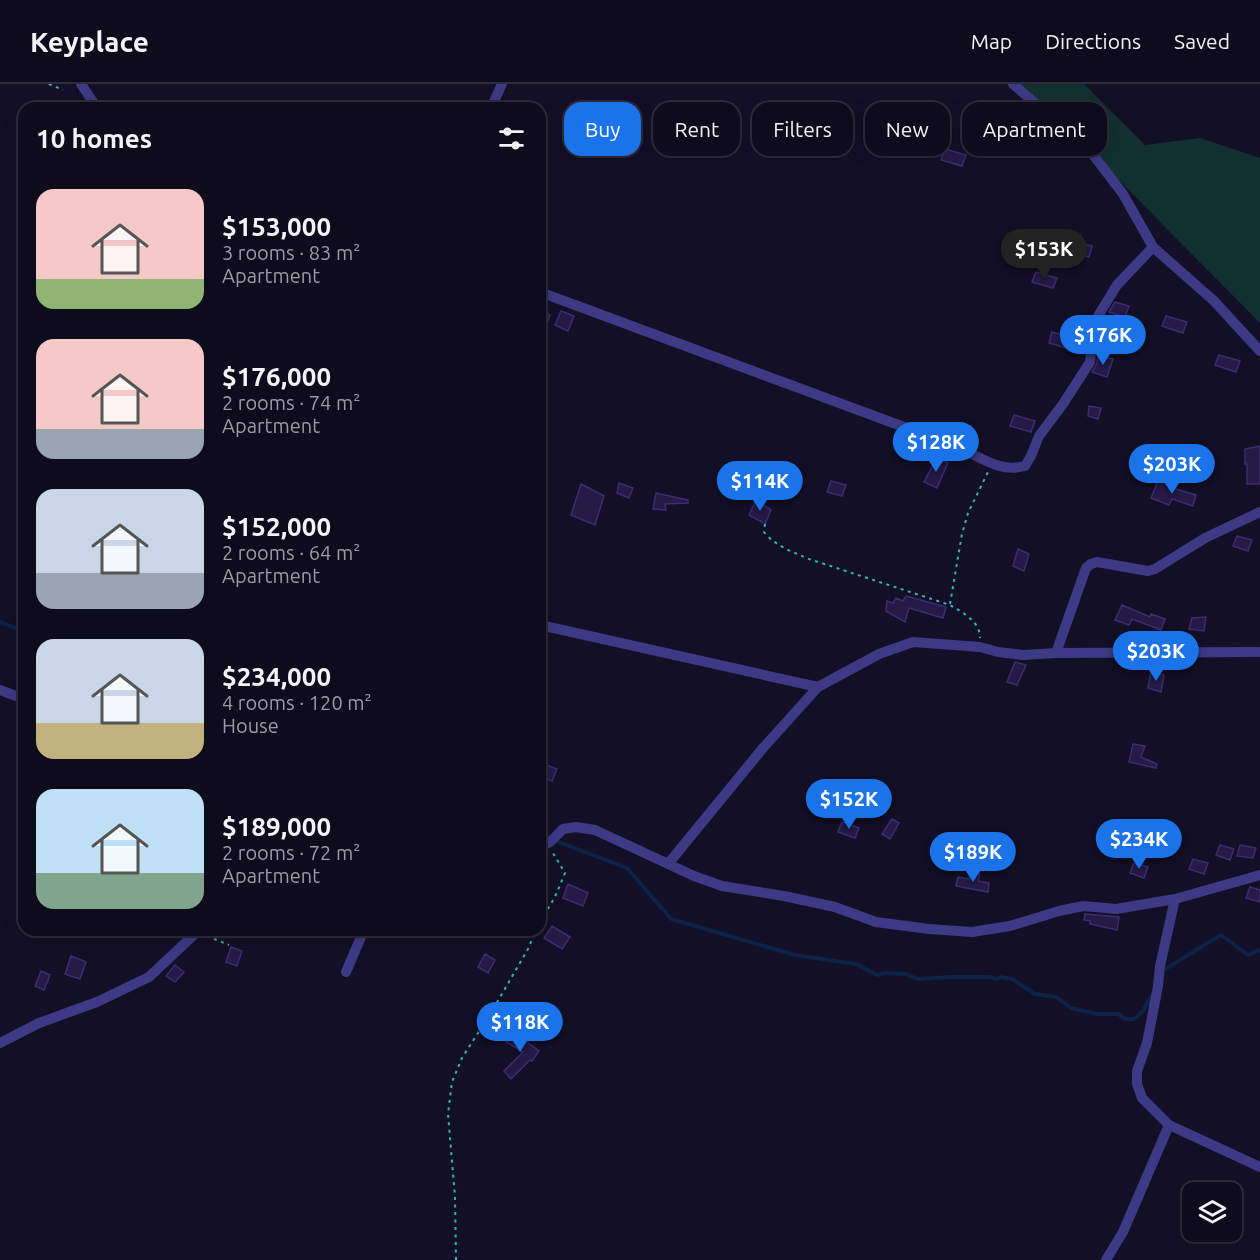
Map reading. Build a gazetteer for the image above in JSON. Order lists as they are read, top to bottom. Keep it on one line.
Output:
{"page":{"header":"Keyplace","nav":["Map","Directions","Saved"],"chip":["Buy","Rent","Filters","New","Apartment"],"heading":"10 homes","list":[{"name":"$153,000","note":"3 rooms · 83 m² · Apartment"},{"name":"$176,000","note":"2 rooms · 74 m² · Apartment"},{"name":"$152,000","note":"2 rooms · 64 m² · Apartment"},{"name":"$234,000","note":"4 rooms · 120 m² · House"},{"name":"$189,000","note":"2 rooms · 72 m² · Apartment"}],"price":["$153K","$176K","$128K","$203K","$114K","$203K","$152K","$234K","$189K","$118K"]}}
